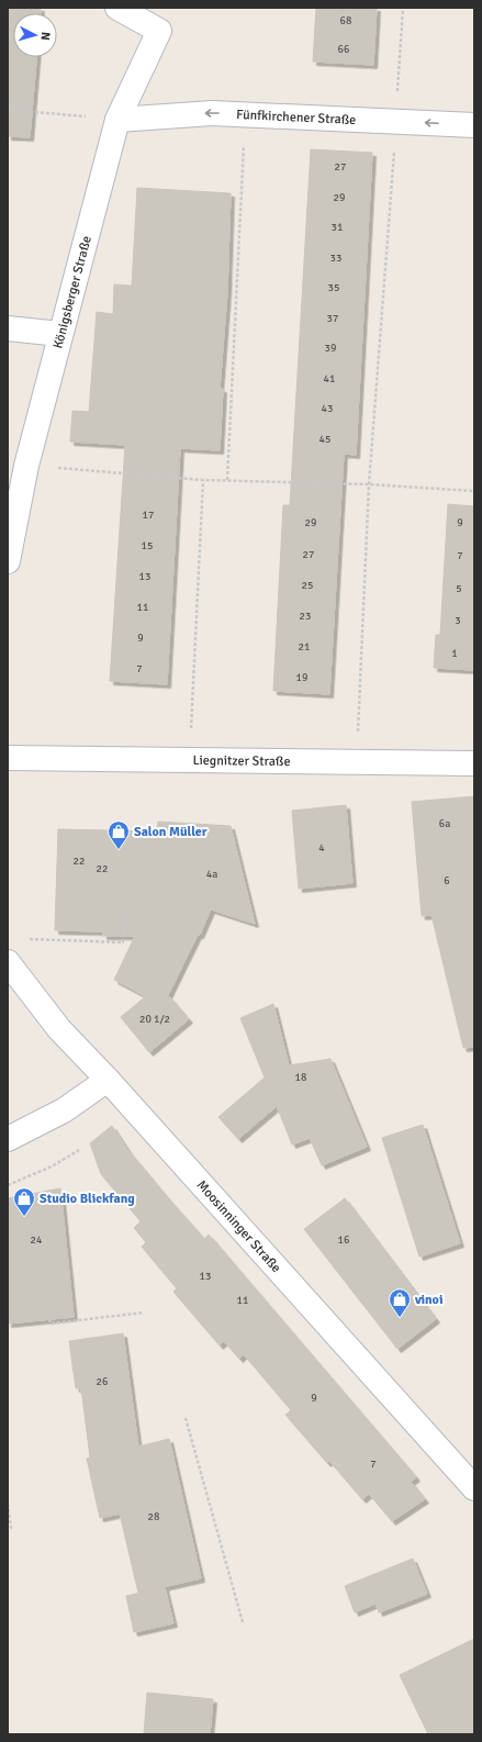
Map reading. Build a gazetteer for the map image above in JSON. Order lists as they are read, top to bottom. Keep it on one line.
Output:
{"streets":{"street":["Fünfkirchener Straße","Königsberger Straße","Liegnitzer Straße","Moosinninger Straße"]},"crossings":[["Fünfkirchener Straße","Königsberger Straße"]],"one_way":["Fünfkirchener Straße"],"places":{"shop":["Salon Müller","Studio Blickfang","vinoi"]},"house_numbers":["68","66","27","29","31","33","35","37","39","41","43","45","17","29","9","15","27","7","13","25","5","11","23","3","9","21","1","7","19","6a","4","22","22","4a","6","20 1/2","18","24","16","13","11","26","9","7","28"],"north":"right"}
